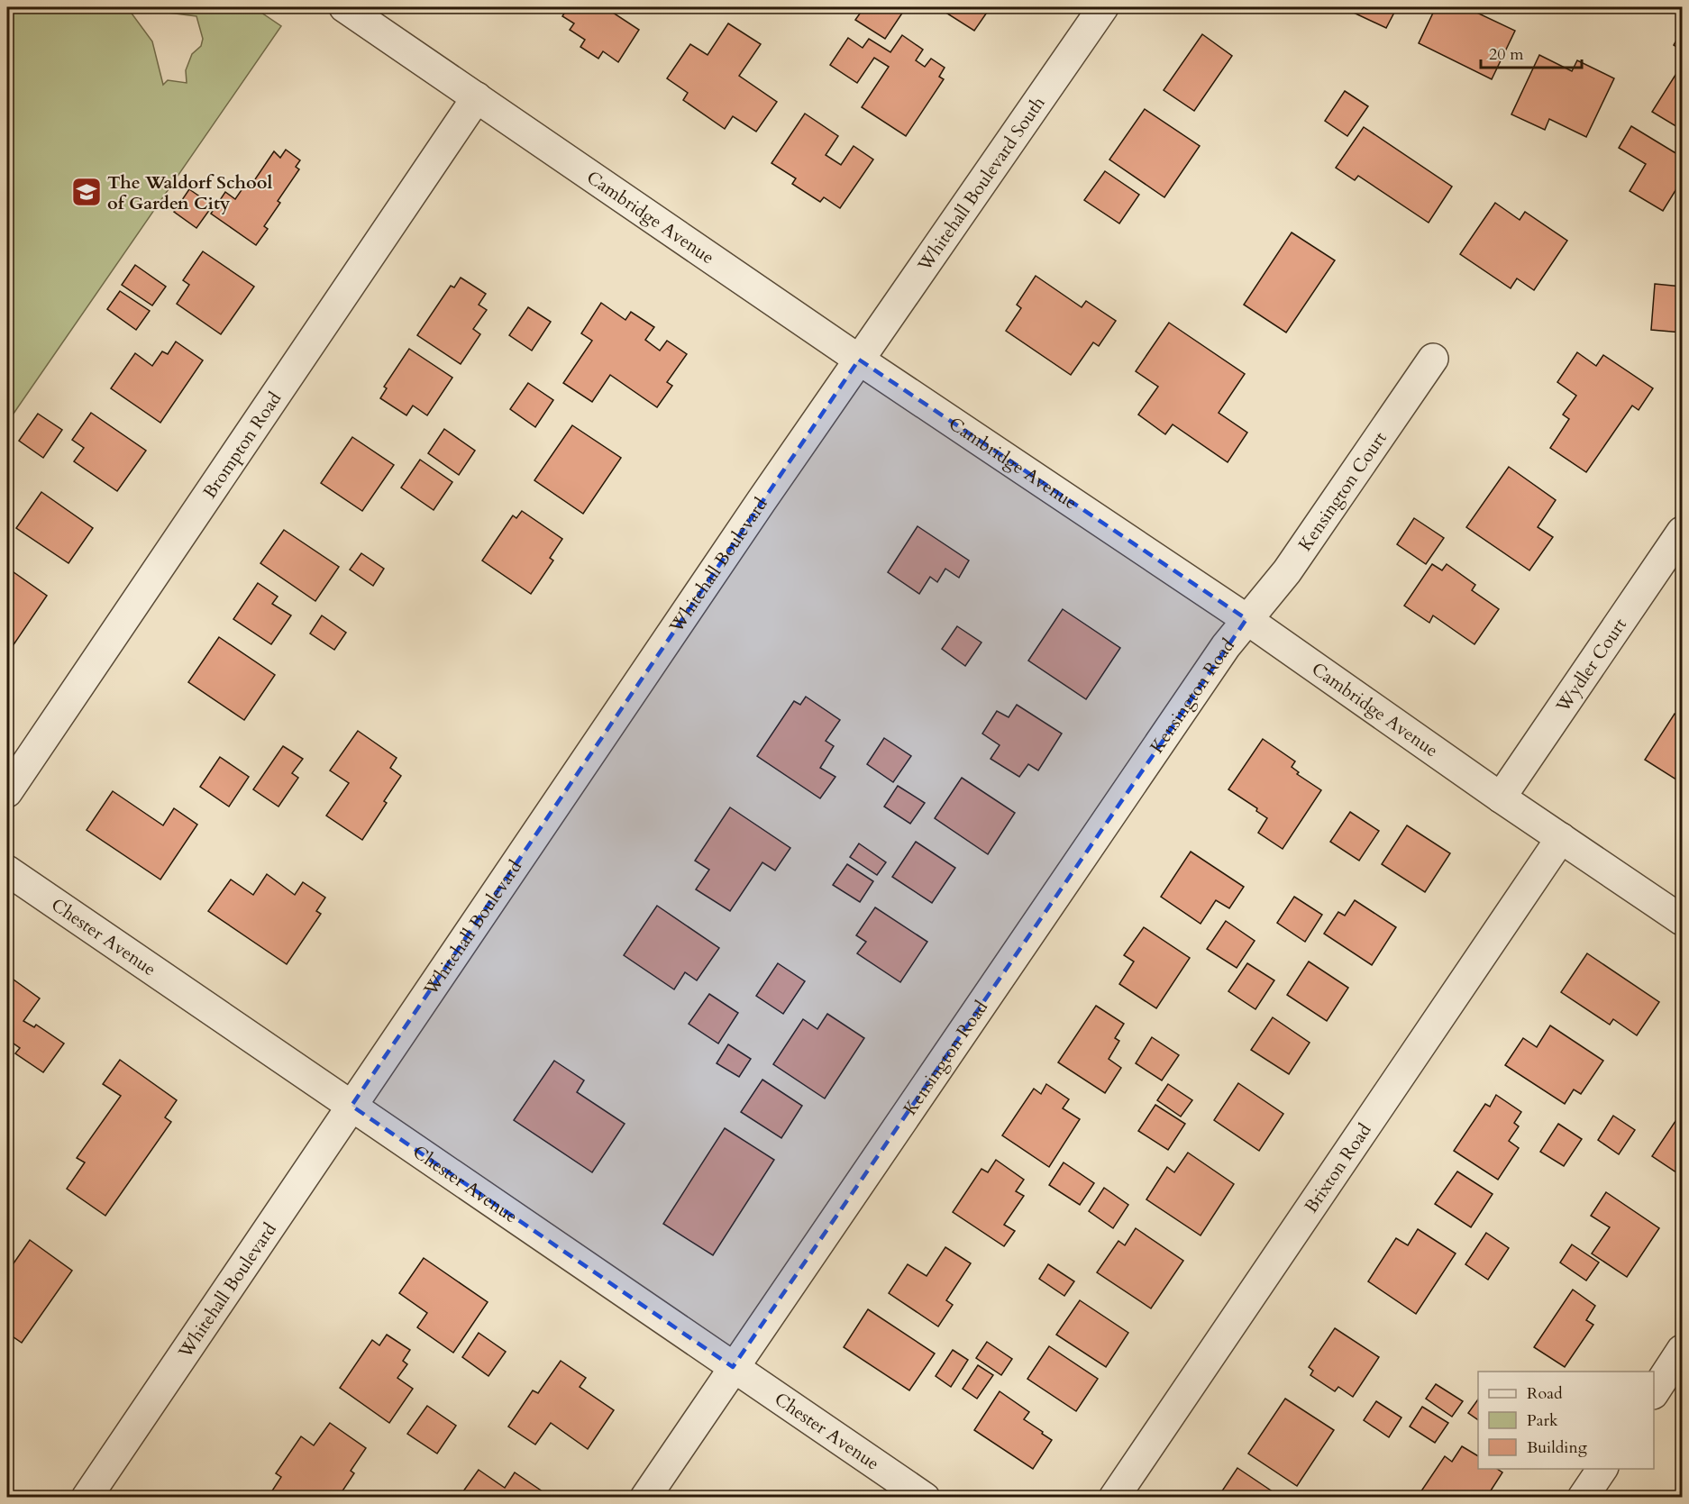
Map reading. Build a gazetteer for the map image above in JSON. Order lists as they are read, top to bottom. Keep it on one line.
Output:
{"streets":{"street":["Whitehall Boulevard South","Cambridge Avenue","Brompton Road","Kensington Court","Whitehall Boulevard","Wydler Court","Kensington Road","Chester Avenue","Brixton Road"]},"crossings":[["Whitehall Boulevard South","Cambridge Avenue"],["Whitehall Boulevard South","Whitehall Boulevard"],["Cambridge Avenue","Brompton Road"],["Cambridge Avenue","Kensington Court"],["Cambridge Avenue","Whitehall Boulevard"],["Cambridge Avenue","Wydler Court"],["Cambridge Avenue","Kensington Road"],["Cambridge Avenue","Brixton Road"],["Kensington Court","Kensington Road"],["Whitehall Boulevard","Chester Avenue"],["Kensington Road","Chester Avenue"]],"places":{"school or university":["The Waldorf School of Garden City"]},"legend":["Road","Park","Building"],"scale_bar":"20 m"}
